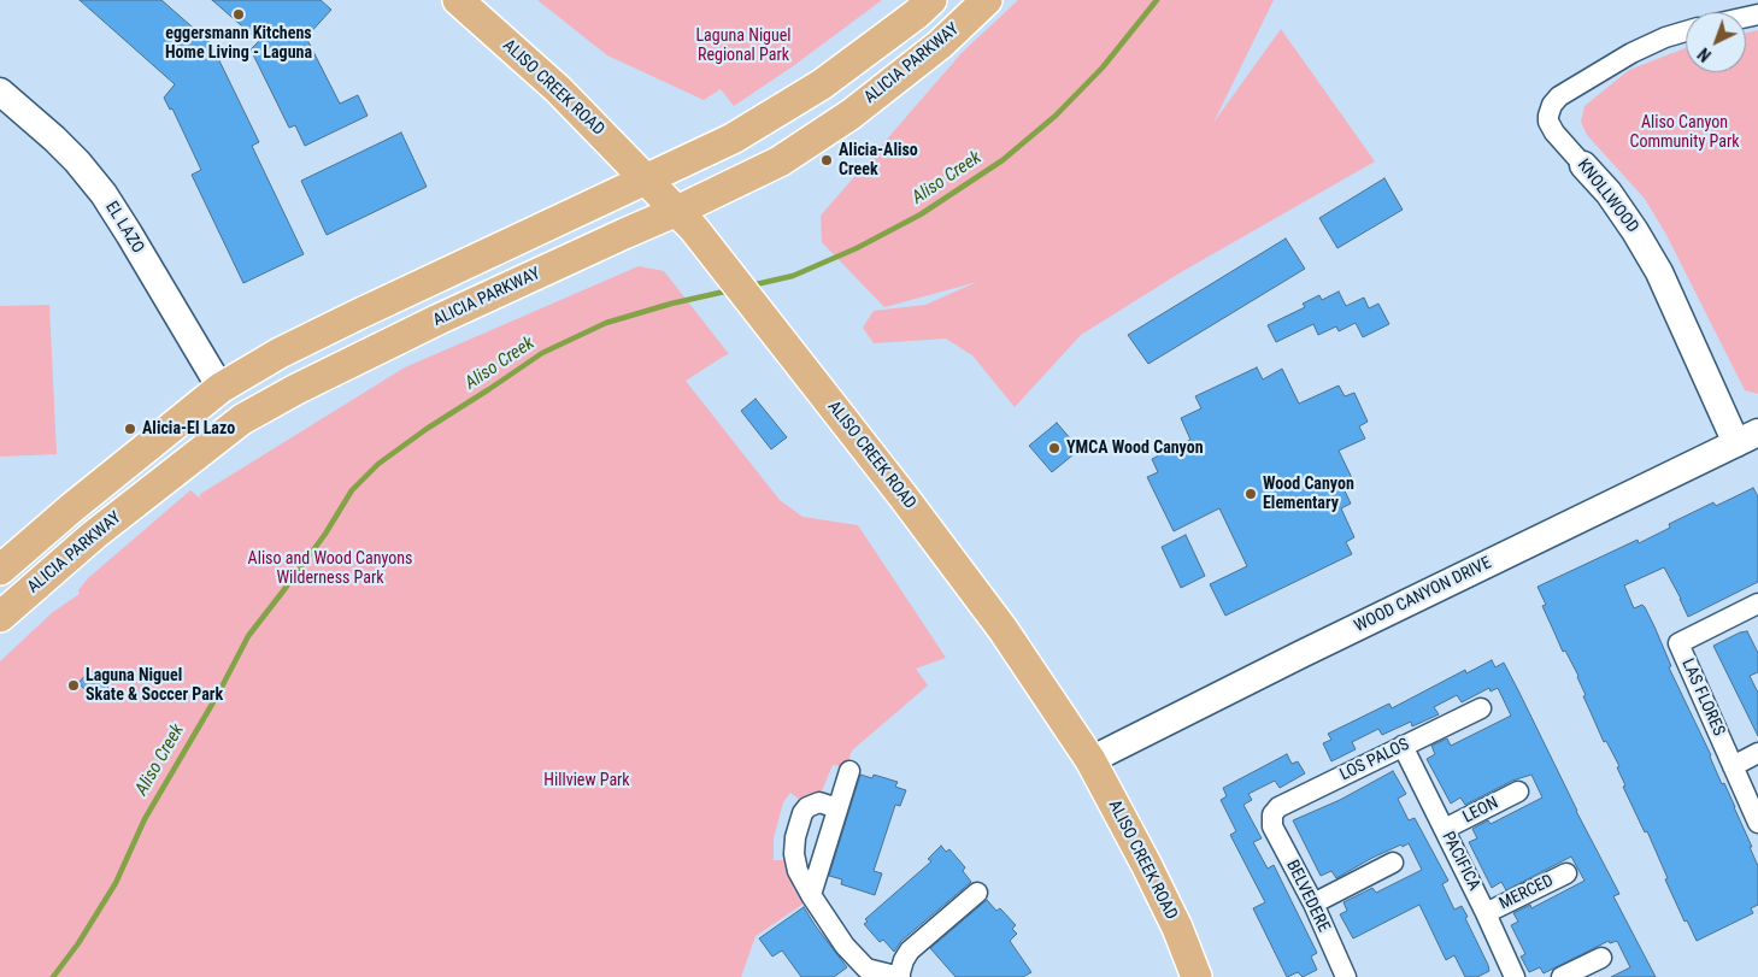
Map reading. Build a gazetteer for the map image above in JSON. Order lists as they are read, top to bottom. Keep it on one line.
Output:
{"streets":{"main road":["ALICIA PARKWAY","ALISO CREEK ROAD","KNOLLWOOD","EL LAZO","WOOD CANYON DRIVE"],"street":["LAS FLORES","LOS PALOS","LEON","PACIFICA","MERCED","BELVEDERE"]},"crossings":[["ALICIA PARKWAY","ALISO CREEK ROAD"],["ALISO CREEK ROAD","WOOD CANYON DRIVE"],["KNOLLWOOD","WOOD CANYON DRIVE"],["LOS PALOS","PACIFICA"],["LOS PALOS","BELVEDERE"],["LEON","PACIFICA"],["PACIFICA","MERCED"]],"water":["Aliso Creek"],"parks":["Laguna Niguel Regional Park","Aliso Canyon Community Park","Aliso and Wood Canyons Wilderness Park","Hillview Park"],"places":["eggersmann Kitchens Home Living - Laguna","Alicia-Aliso Creek","Alicia-El Lazo","YMCA Wood Canyon","Wood Canyon Elementary","Laguna Niguel Skate & Soccer Park"],"north":"bottom left"}
